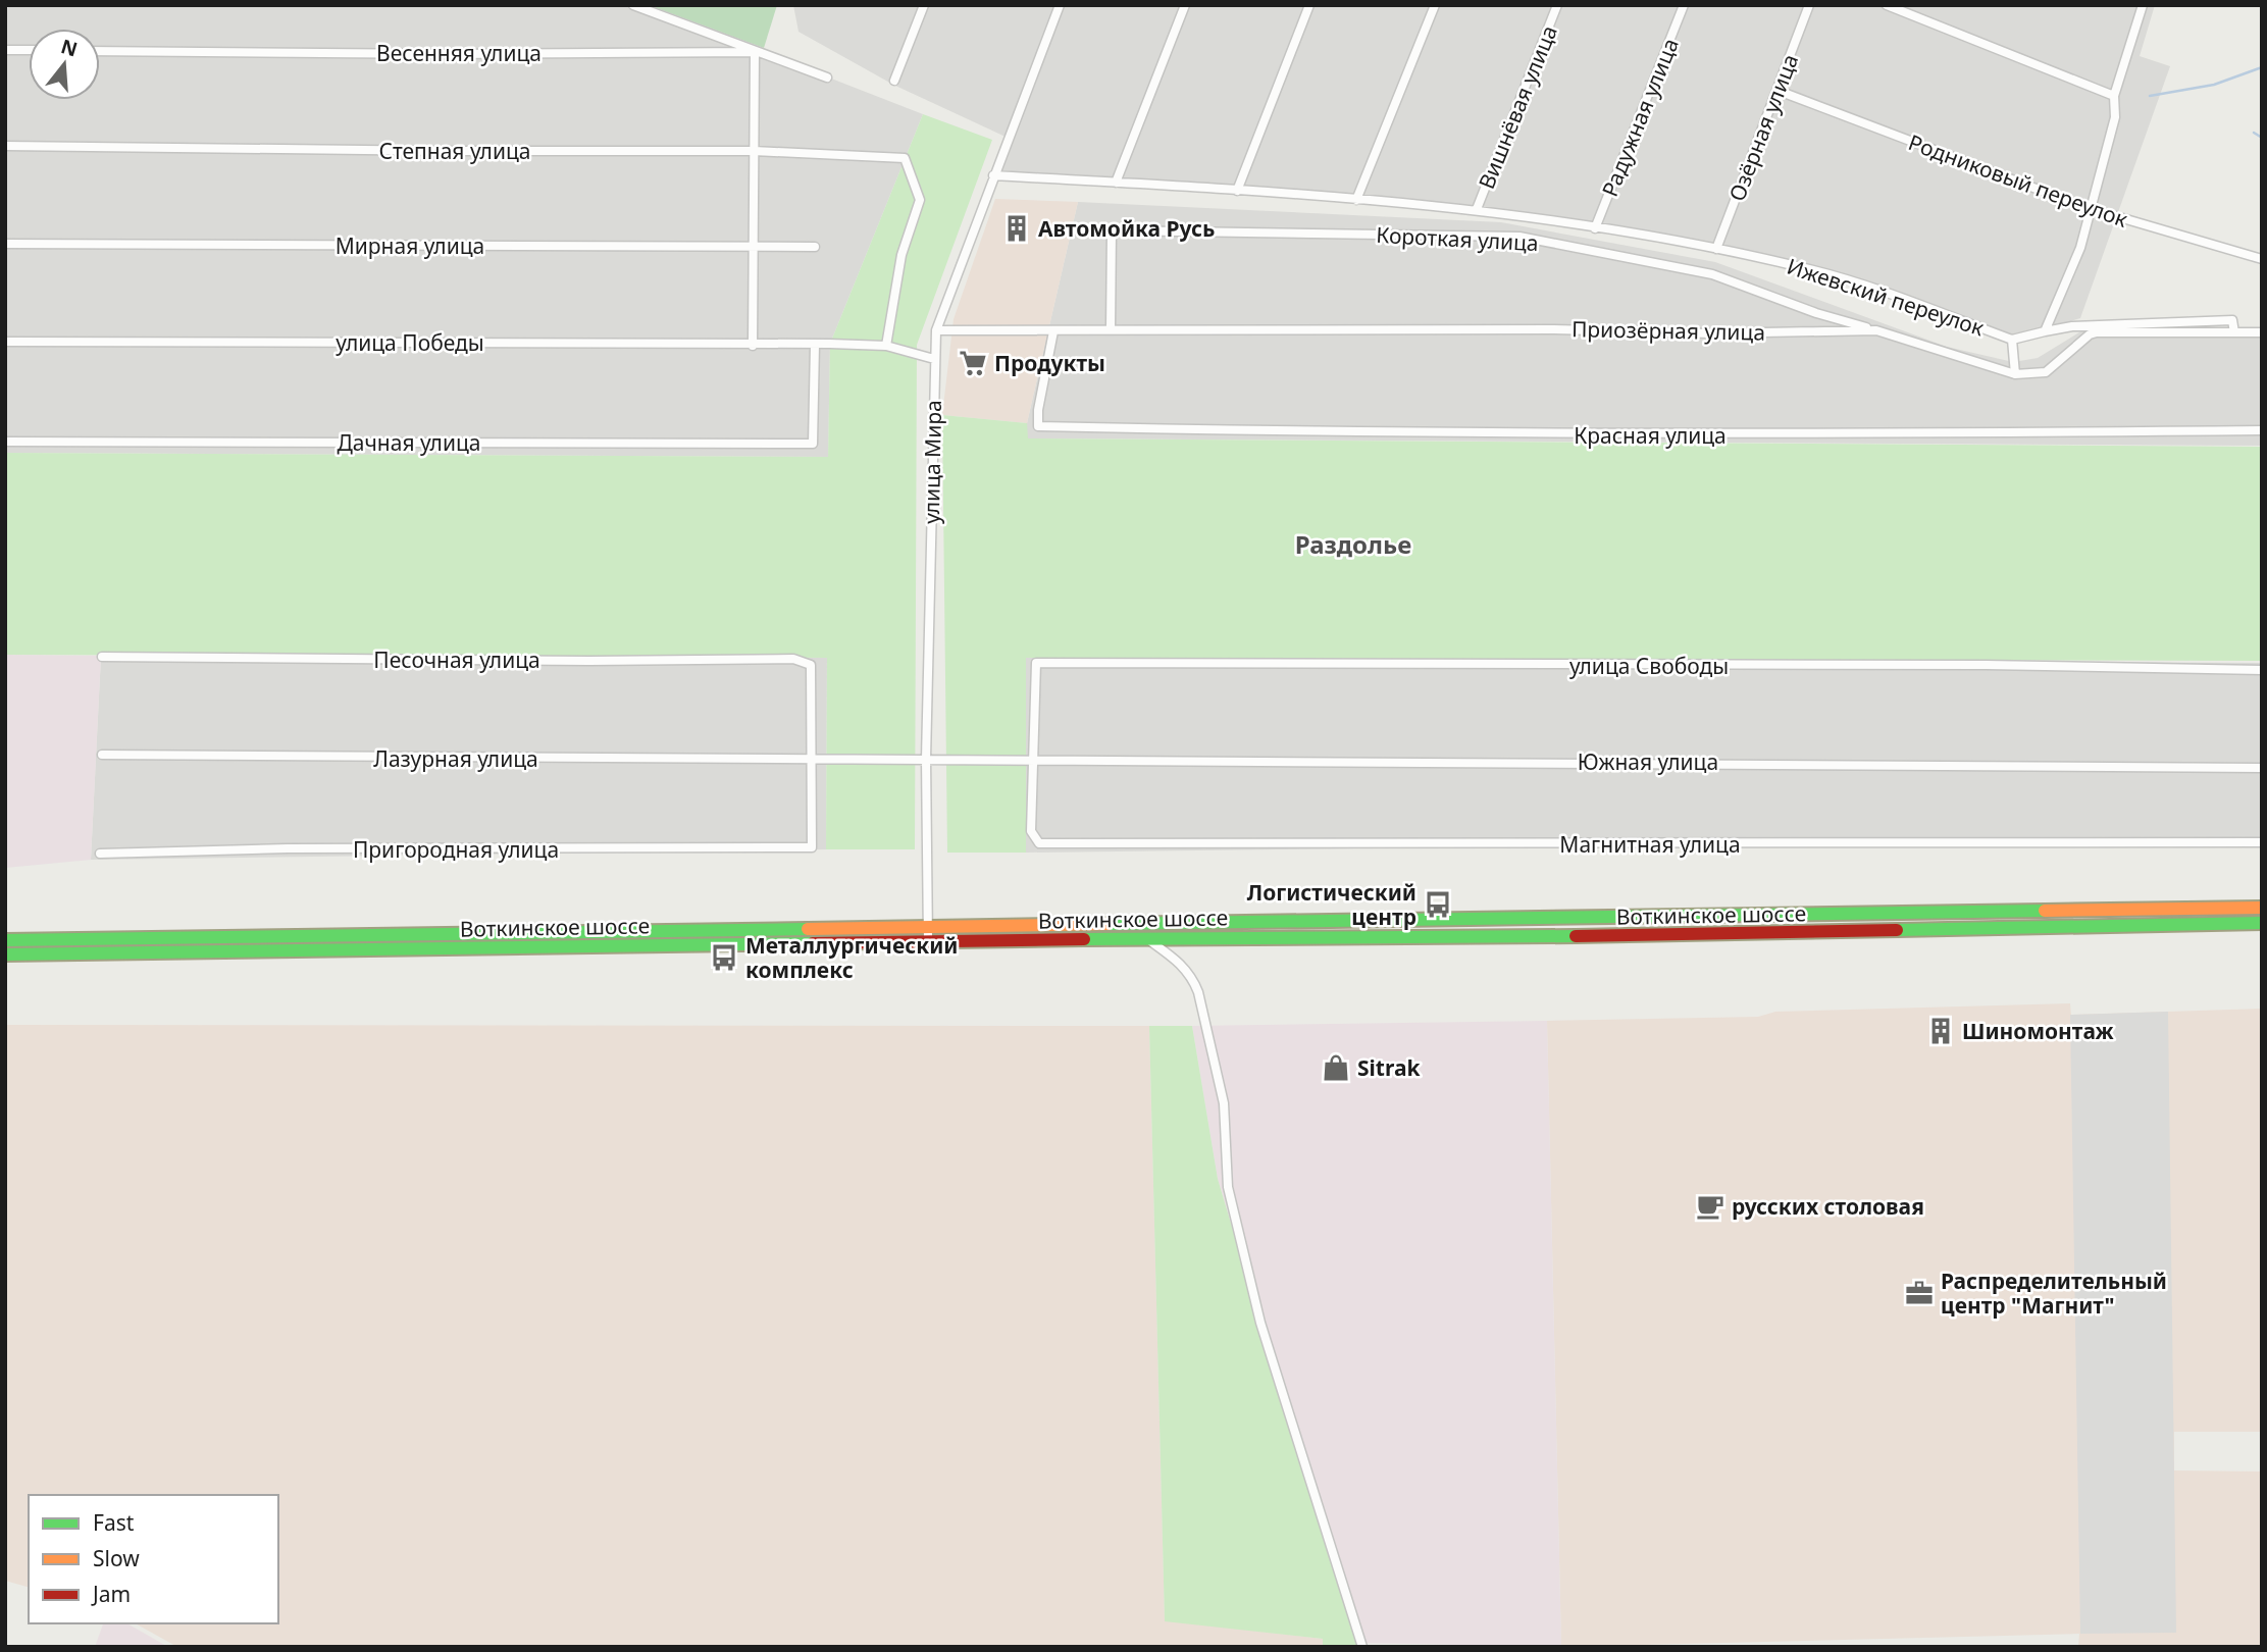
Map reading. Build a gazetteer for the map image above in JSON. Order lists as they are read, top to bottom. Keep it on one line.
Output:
{"streets":{"main road":["Воткинское шоссе"],"street":["Весенняя улица","Вишнёвая улица","Радужная улица","Озёрная улица","Степная улица","Родниковый переулок","Короткая улица","Мирная улица","Ижевский переулок","Приозёрная улица","улица Победы","Красная улица","Дачная улица","улица Мира","Песочная улица","улица Свободы","Лазурная улица","Южная улица","Магнитная улица","Пригородная улица"]},"crossings":[["Вишнёвая улица","Ижевский переулок"],["Радужная улица","Ижевский переулок"],["Озёрная улица","Родниковый переулок"],["Озёрная улица","Ижевский переулок"],["Степная улица","улица Победы"],["Короткая улица","Приозёрная улица"],["Ижевский переулок","улица Мира"],["Приозёрная улица","Красная улица"],["Приозёрная улица","улица Мира"],["улица Победы","Дачная улица"],["улица Победы","улица Мира"],["улица Мира","Лазурная улица"],["улица Мира","Южная улица"],["улица Мира","Воткинское шоссе"],["Песочная улица","Лазурная улица"],["Песочная улица","Пригородная улица"],["улица Свободы","Южная улица"],["улица Свободы","Магнитная улица"],["Лазурная улица","Южная улица"],["Лазурная улица","Пригородная улица"],["Южная улица","Магнитная улица"]],"districts":["Раздолье"],"places":{"building":["Автомойка Русь","Шиномонтаж"],"supermarket":["Продукты"],"bus stop":["Логистический центр","Металлургический комплекс"],"shop":["Sitrak"],"cafe":["русских столовая"],"office":["Распределительный центр \"Магнит\""]},"legend":["Fast","Slow","Jam"],"north":"top"}
